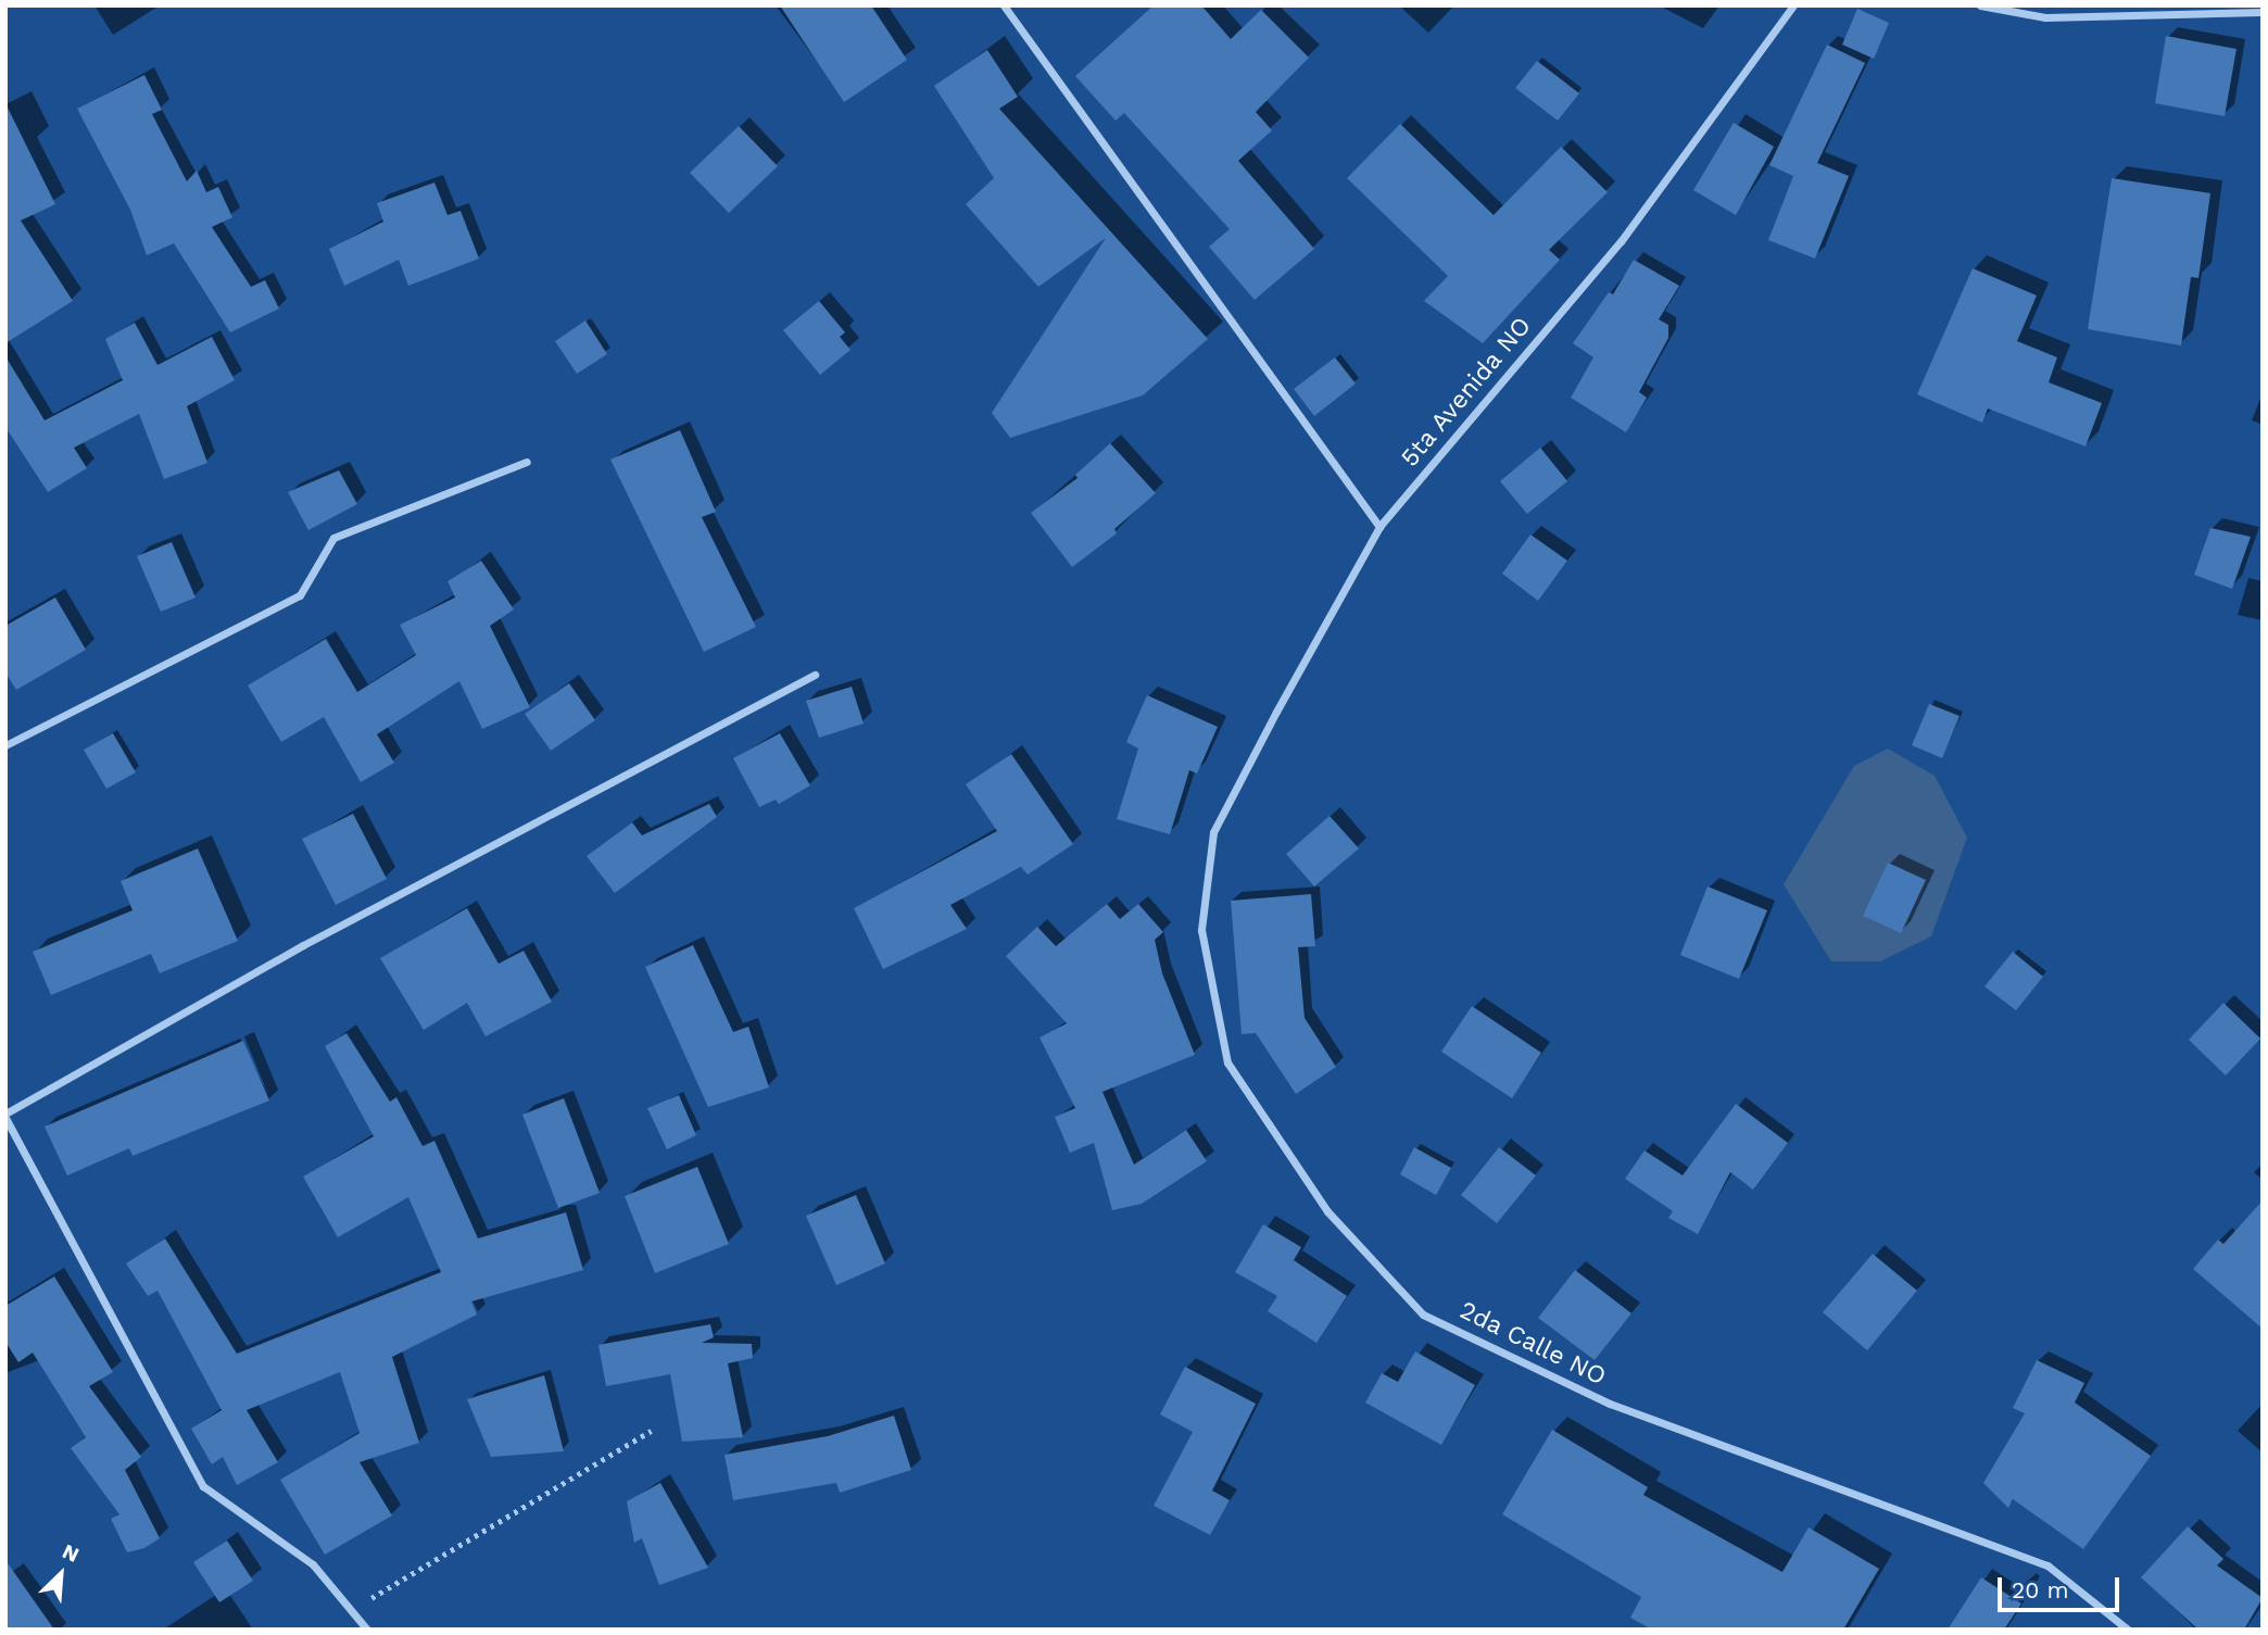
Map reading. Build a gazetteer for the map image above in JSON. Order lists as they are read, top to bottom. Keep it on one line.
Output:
{"streets":{"street":["5ta Avenida NO","2da Calle NO"]},"crossings":[["5ta Avenida NO","2da Calle NO"]],"scale_bar":"20 m","north":"top right"}
